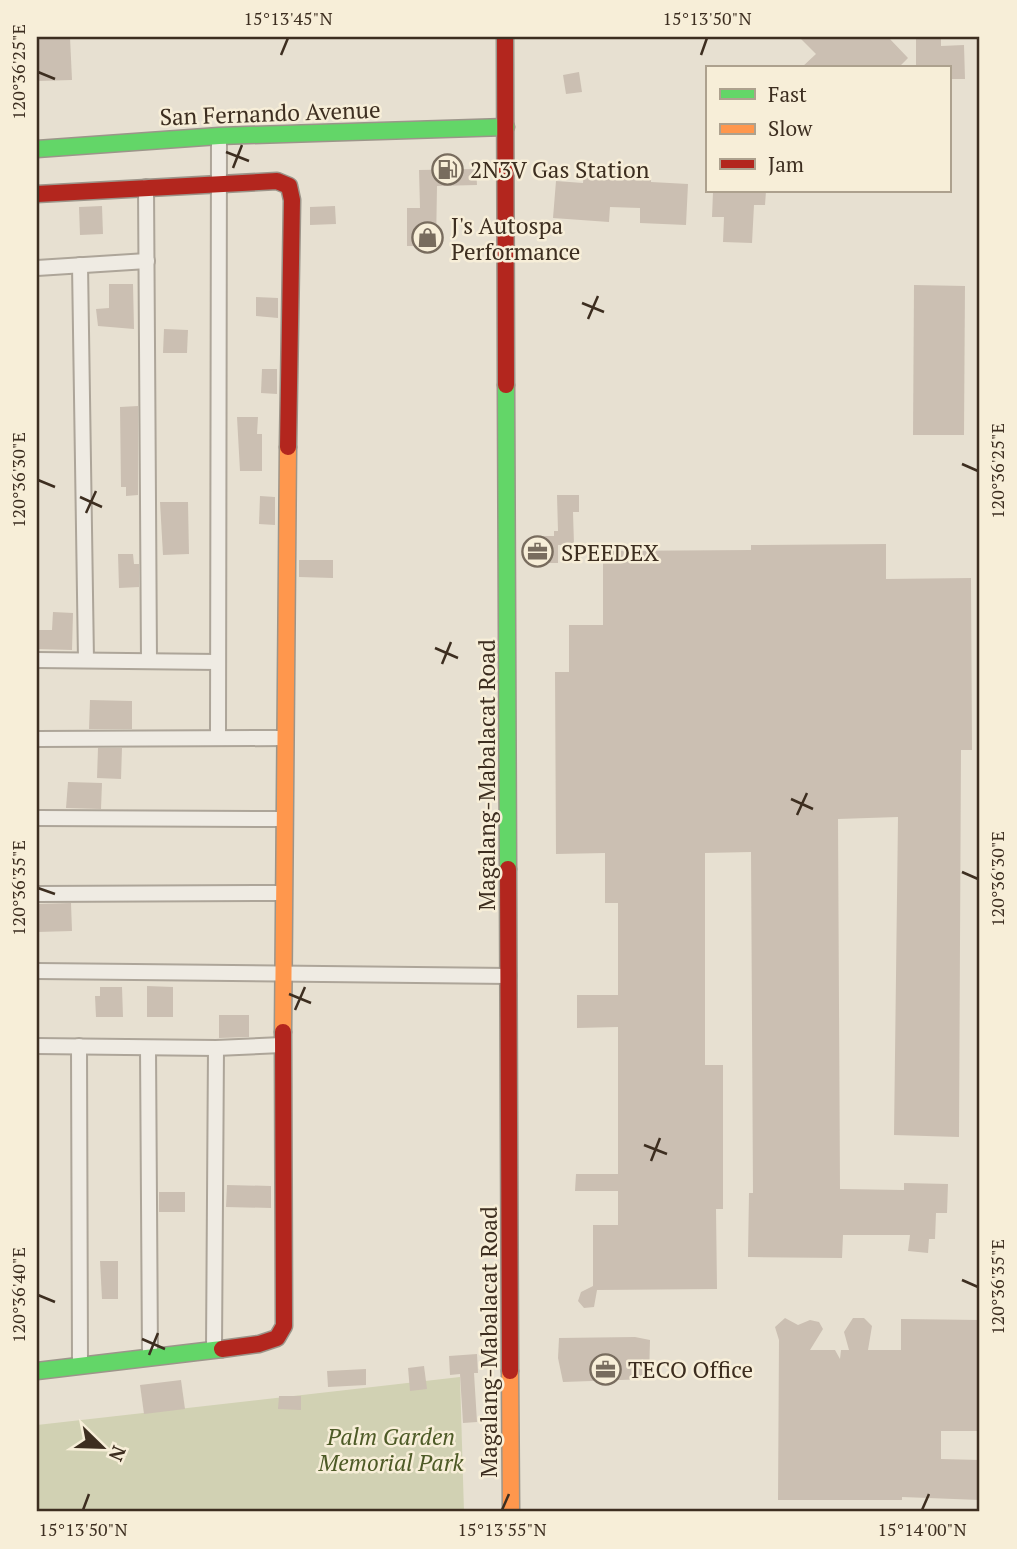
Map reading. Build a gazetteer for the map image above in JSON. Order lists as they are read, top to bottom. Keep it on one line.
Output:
{"streets":{"main road":["San Fernando Avenue","Magalang-Mabalacat Road"]},"crossings":[["San Fernando Avenue","Magalang-Mabalacat Road"]],"parks":["Palm Garden Memorial Park"],"places":{"fuel station":["2N3V Gas Station"],"shop":["J's Autospa Performance"],"office":["SPEEDEX","TECO Office"]},"legend":["Fast","Slow","Jam"],"north":"bottom right","coordinates":["15°13'45\"N","15°13'50\"N","120°36'25\"E","120°36'30\"E","120°36'35\"E","120°36'40\"E","15°13'55\"N","15°14'00\"N"]}
